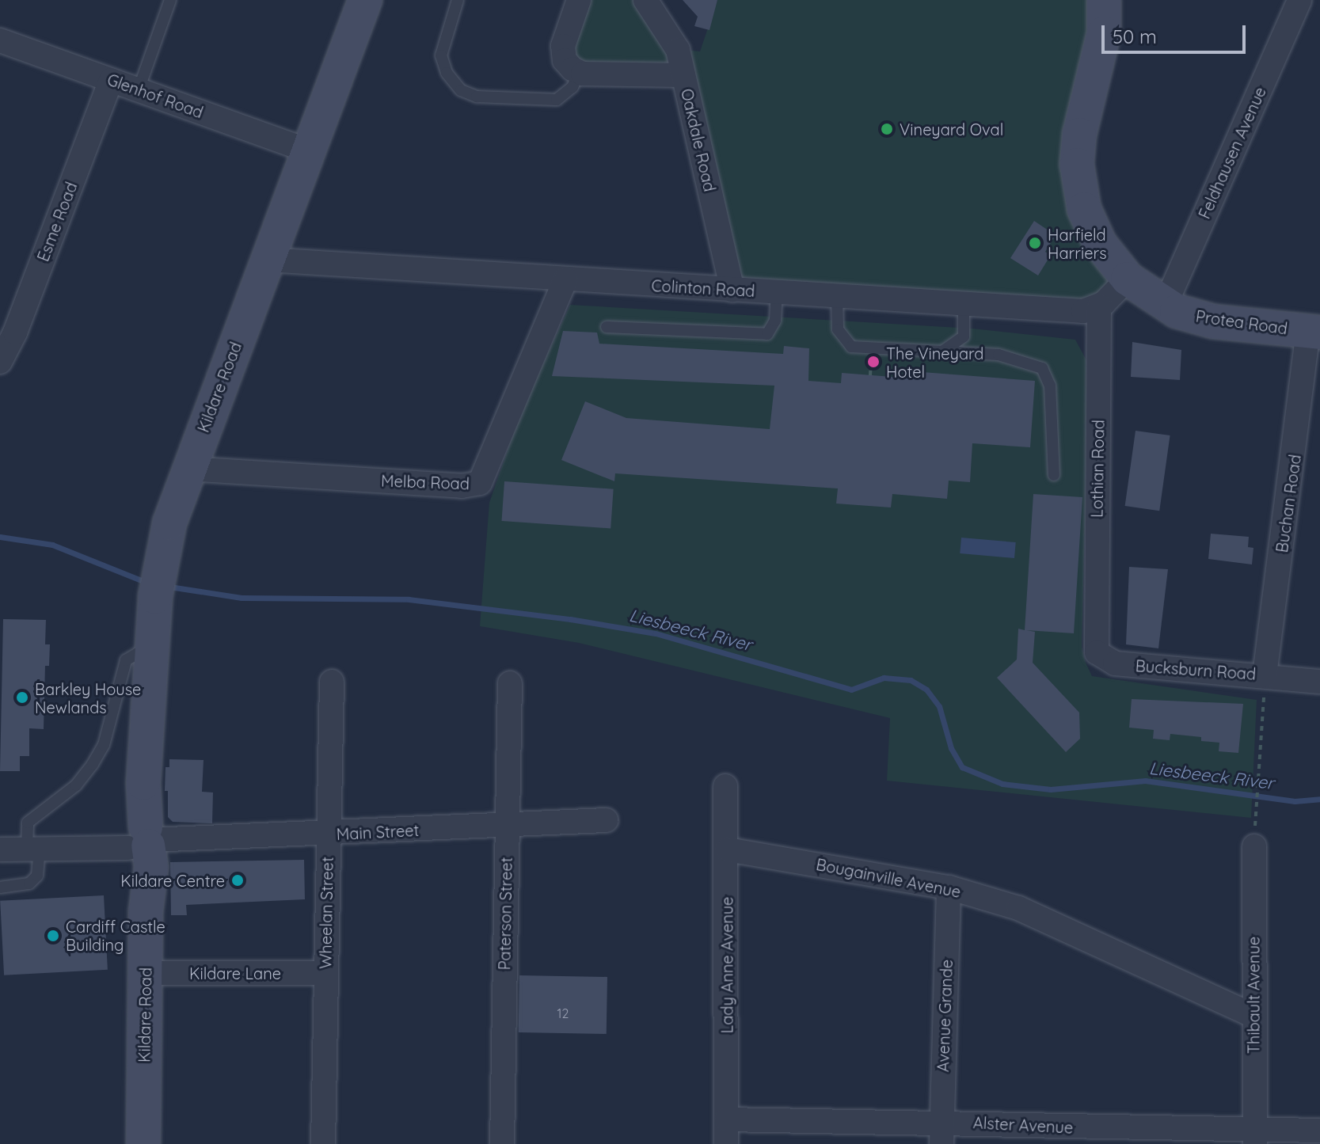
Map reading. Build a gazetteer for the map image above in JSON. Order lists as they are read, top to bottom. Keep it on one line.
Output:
{"streets":{"street":["Glenhof Road","Oakdale Road","Feldhausen Avenue","Esme Road","Colinton Road","Protea Road","Kildare Road","Lothian Road","Melba Road","Buchan Road","Bucksburn Road","Main Street","Bougainville Avenue","Wheelan Street","Paterson Street","Lady Anne Avenue","Kildare Lane","Thibault Avenue","Avenue Grande","Alster Avenue"]},"crossings":[["Glenhof Road","Esme Road"],["Glenhof Road","Kildare Road"],["Oakdale Road","Colinton Road"],["Feldhausen Avenue","Protea Road"],["Colinton Road","Kildare Road"],["Colinton Road","Lothian Road"],["Colinton Road","Melba Road"],["Protea Road","Buchan Road"],["Kildare Road","Melba Road"],["Kildare Road","Main Street"],["Kildare Road","Kildare Lane"],["Lothian Road","Bucksburn Road"],["Buchan Road","Bucksburn Road"],["Main Street","Wheelan Street"],["Main Street","Paterson Street"],["Bougainville Avenue","Lady Anne Avenue"],["Bougainville Avenue","Thibault Avenue"],["Bougainville Avenue","Avenue Grande"],["Wheelan Street","Kildare Lane"],["Lady Anne Avenue","Alster Avenue"],["Thibault Avenue","Alster Avenue"],["Avenue Grande","Alster Avenue"]],"water":["Liesbeeck River"],"places":["Vineyard Oval","Harfield Harriers","The Vineyard Hotel","Barkley House Newlands","Kildare Centre","Cardiff Castle Building"],"house_numbers":["12"],"scale_bar":"50 m"}
